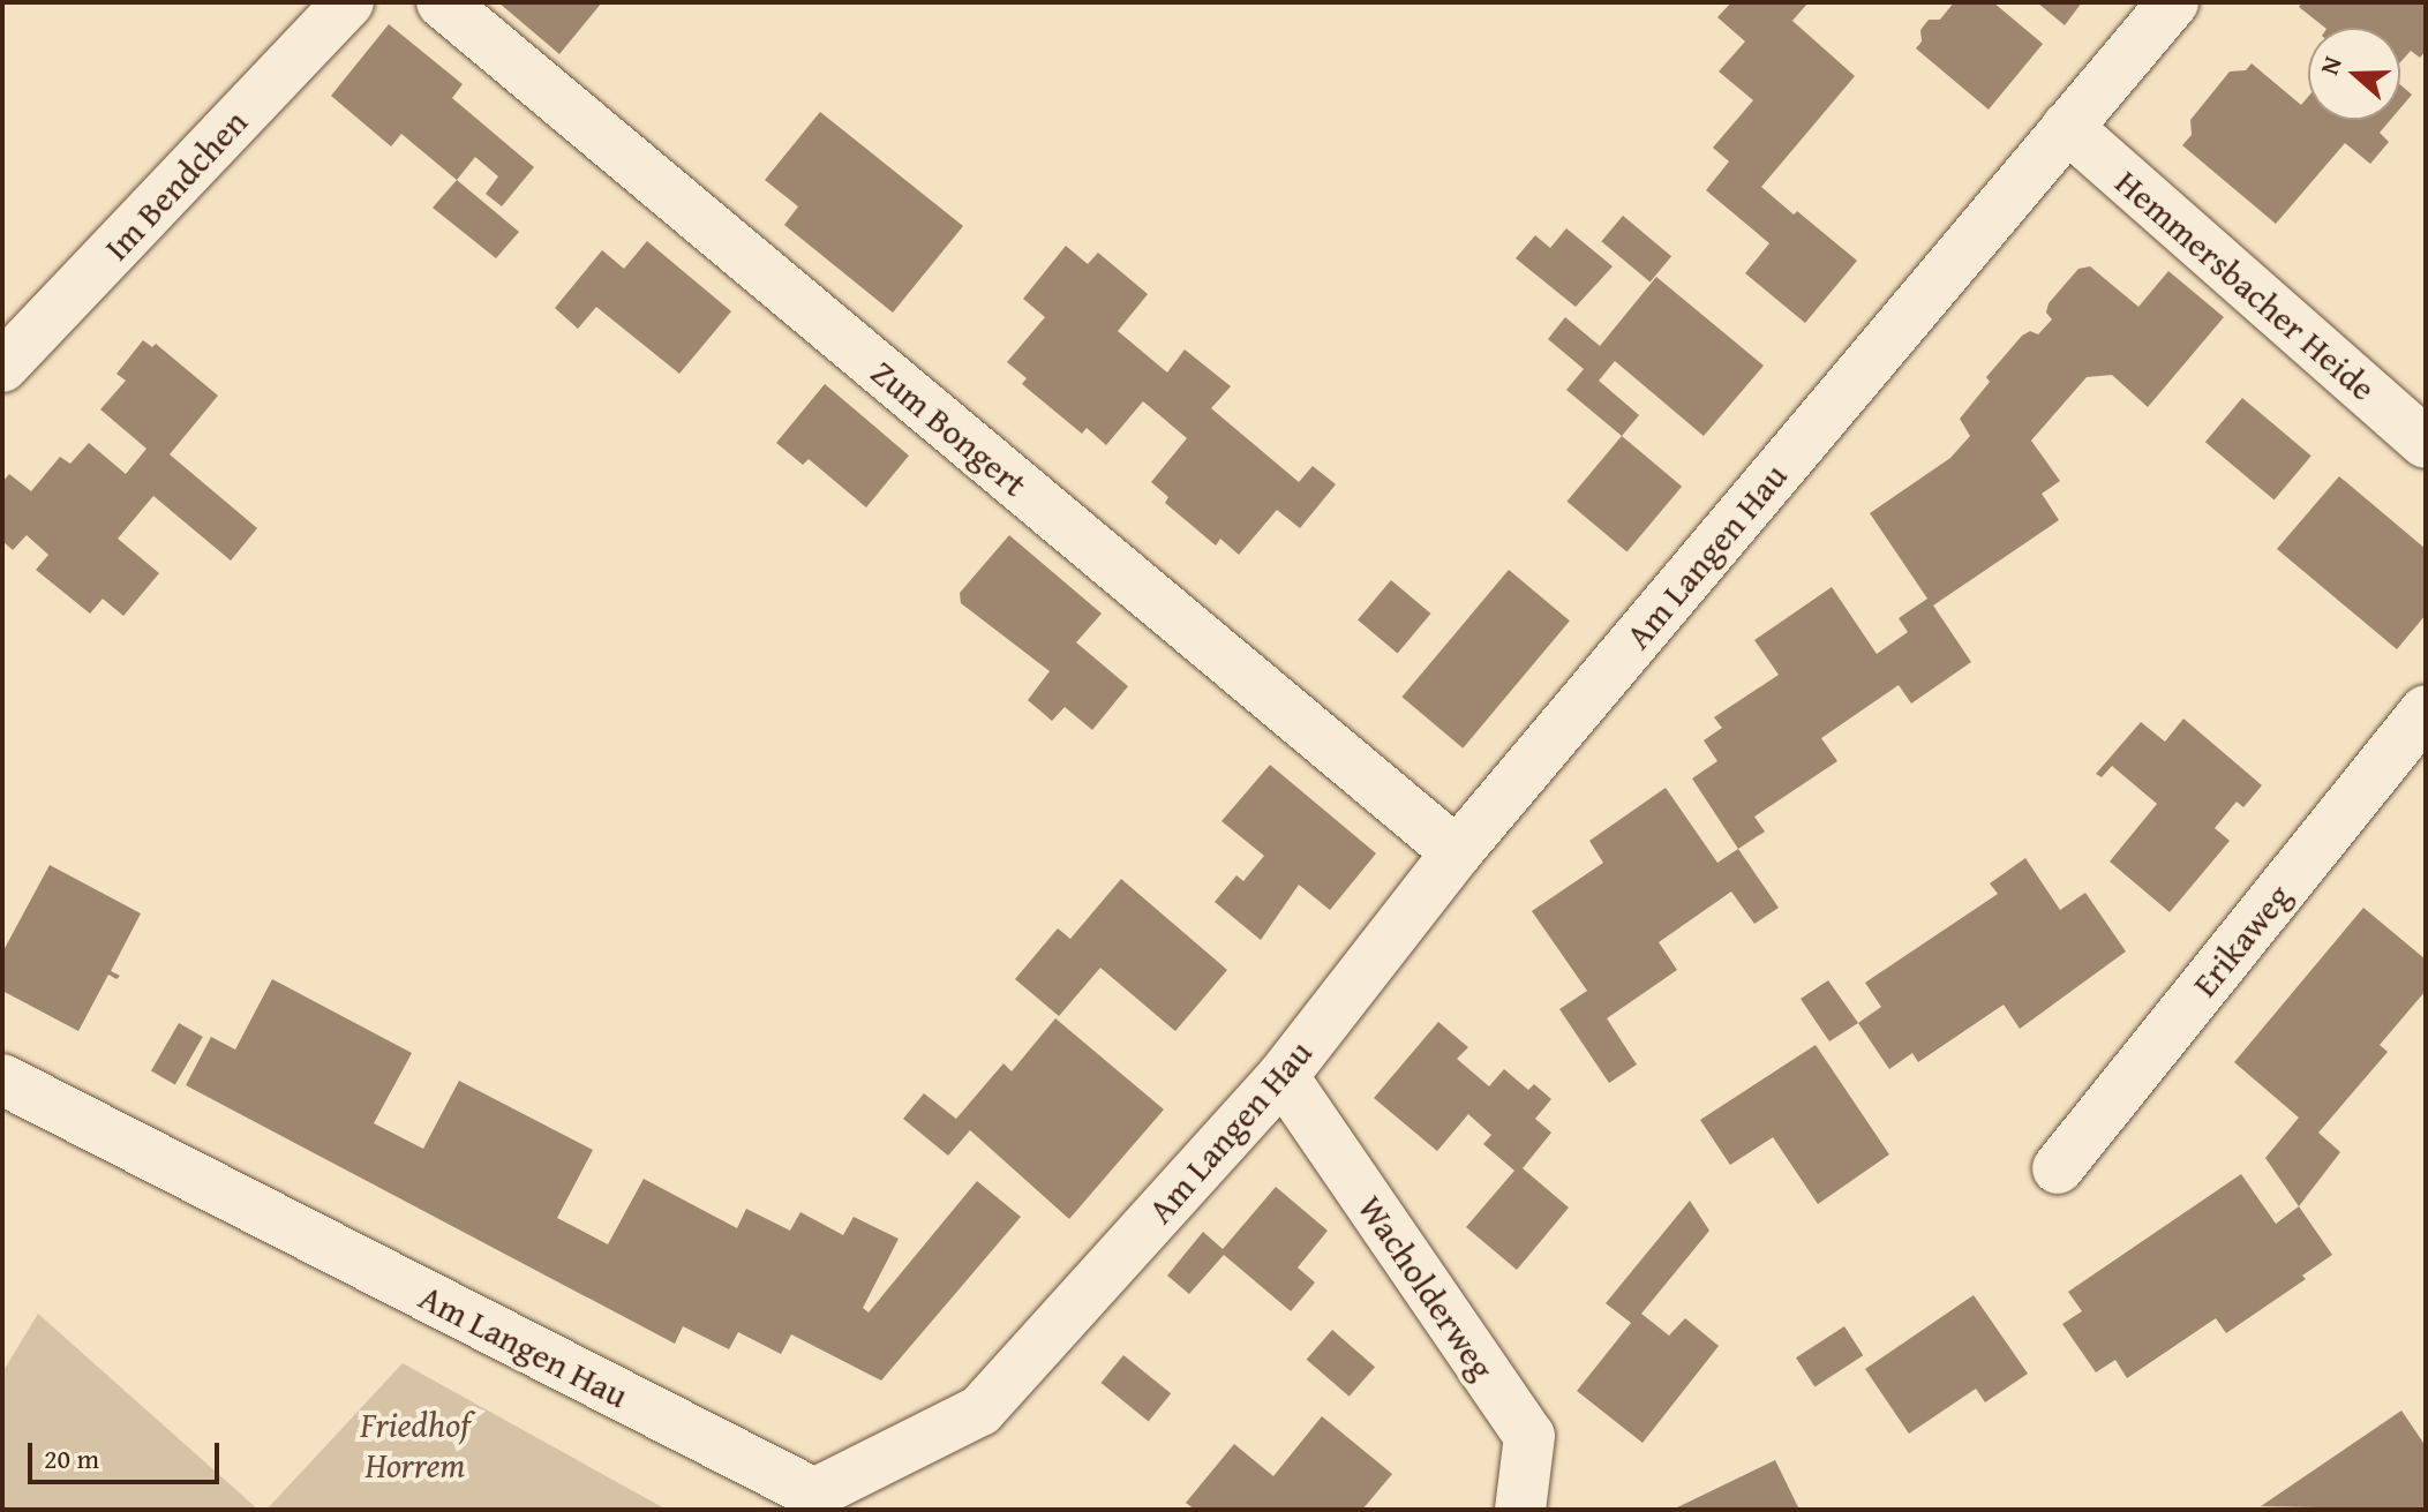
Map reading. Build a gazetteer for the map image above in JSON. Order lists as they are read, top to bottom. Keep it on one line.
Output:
{"streets":{"street":["Im Bendchen","Hemmersbacher Heide","Zum Bongert","Am Langen Hau","Erikaweg","Wacholderweg"]},"crossings":[["Hemmersbacher Heide","Am Langen Hau"],["Zum Bongert","Am Langen Hau"],["Am Langen Hau","Wacholderweg"]],"parks":["Friedhof Horrem"],"scale_bar":"20 m","north":"left"}
